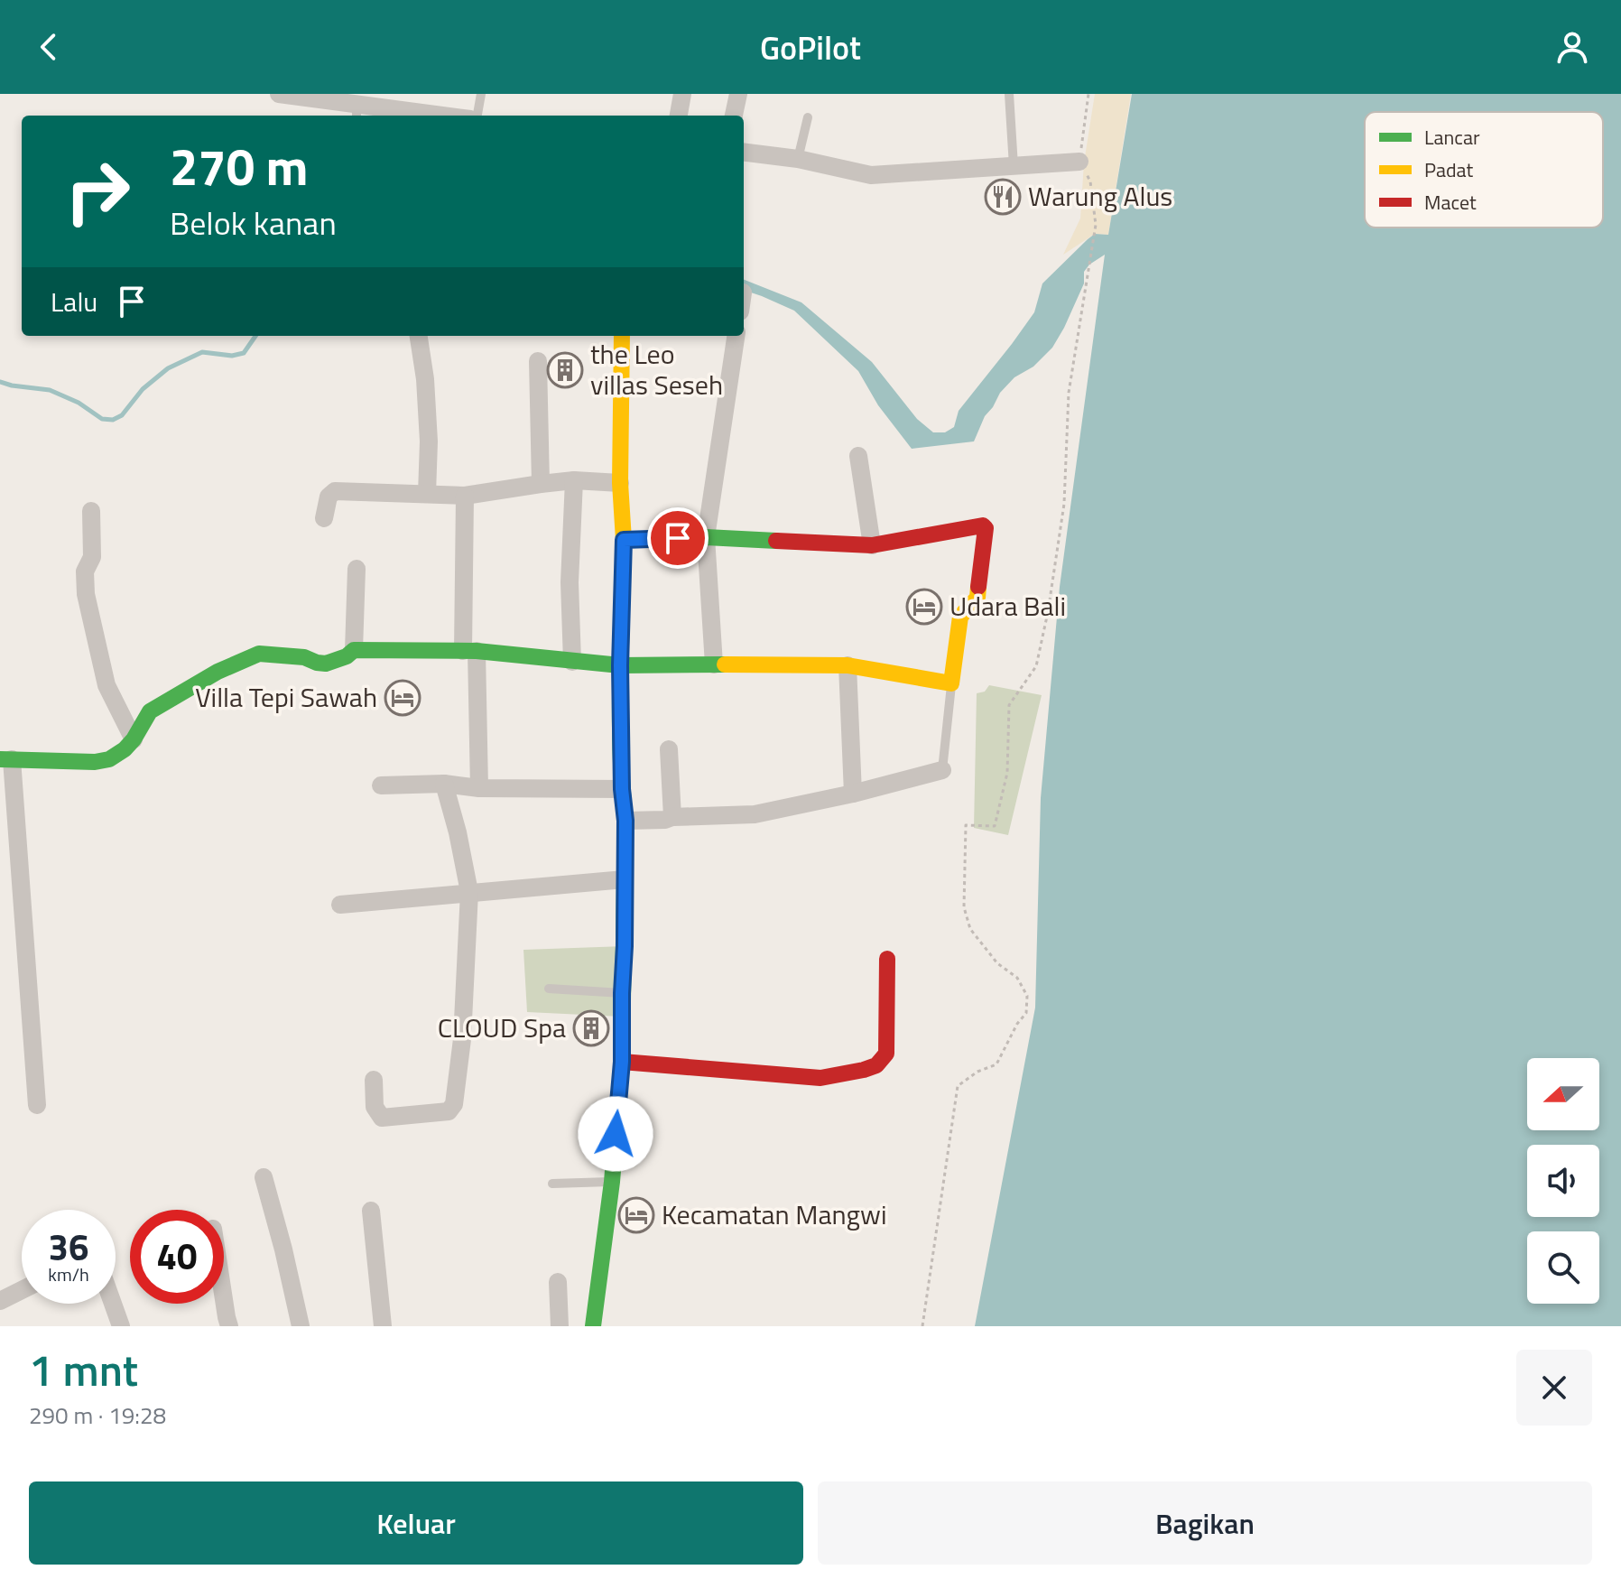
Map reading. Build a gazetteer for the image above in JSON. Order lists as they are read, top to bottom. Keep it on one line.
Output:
{"places":{"restaurant":["Warung Alus"],"building":["the Leo villas Seseh","CLOUD Spa"],"hotel":["Udara Bali","Villa Tepi Sawah","Kecamatan Mangwi"]},"legend":["Lancar","Padat","Macet"],"north":"left","page":{"header":"GoPilot","turn":["270 m","Belok kanan"],"then":"Lalu","speed":"36 km/h","limit":"40","heading":["1 mnt","290 m · 19:28"],"buttons":["Keluar","Bagikan"]}}
